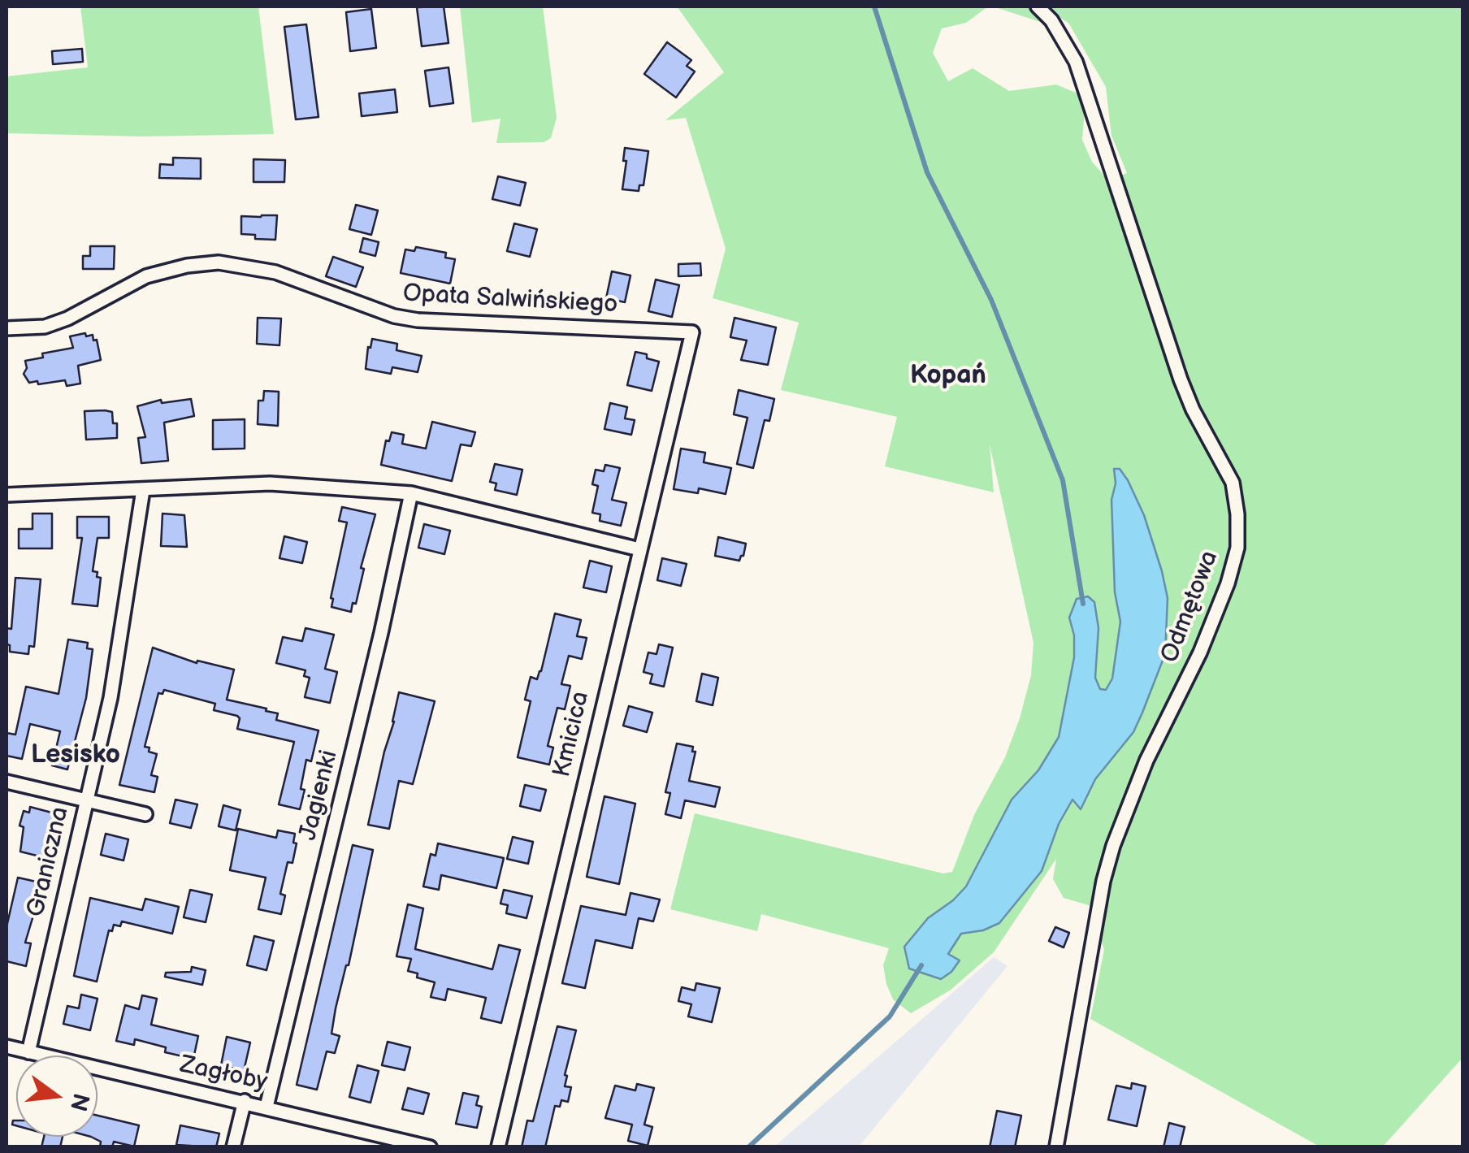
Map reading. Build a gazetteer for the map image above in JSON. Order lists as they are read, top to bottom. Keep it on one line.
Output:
{"streets":{"street":["Opata Salwińskiego","Odmętowa","Kmicica","Jagienki","Graniczna","Zagłoby"]},"crossings":[["Opata Salwińskiego","Kmicica"],["Jagienki","Zagłoby"],["Graniczna","Zagłoby"]],"districts":["Kopań","Lesisko"],"north":"right"}
